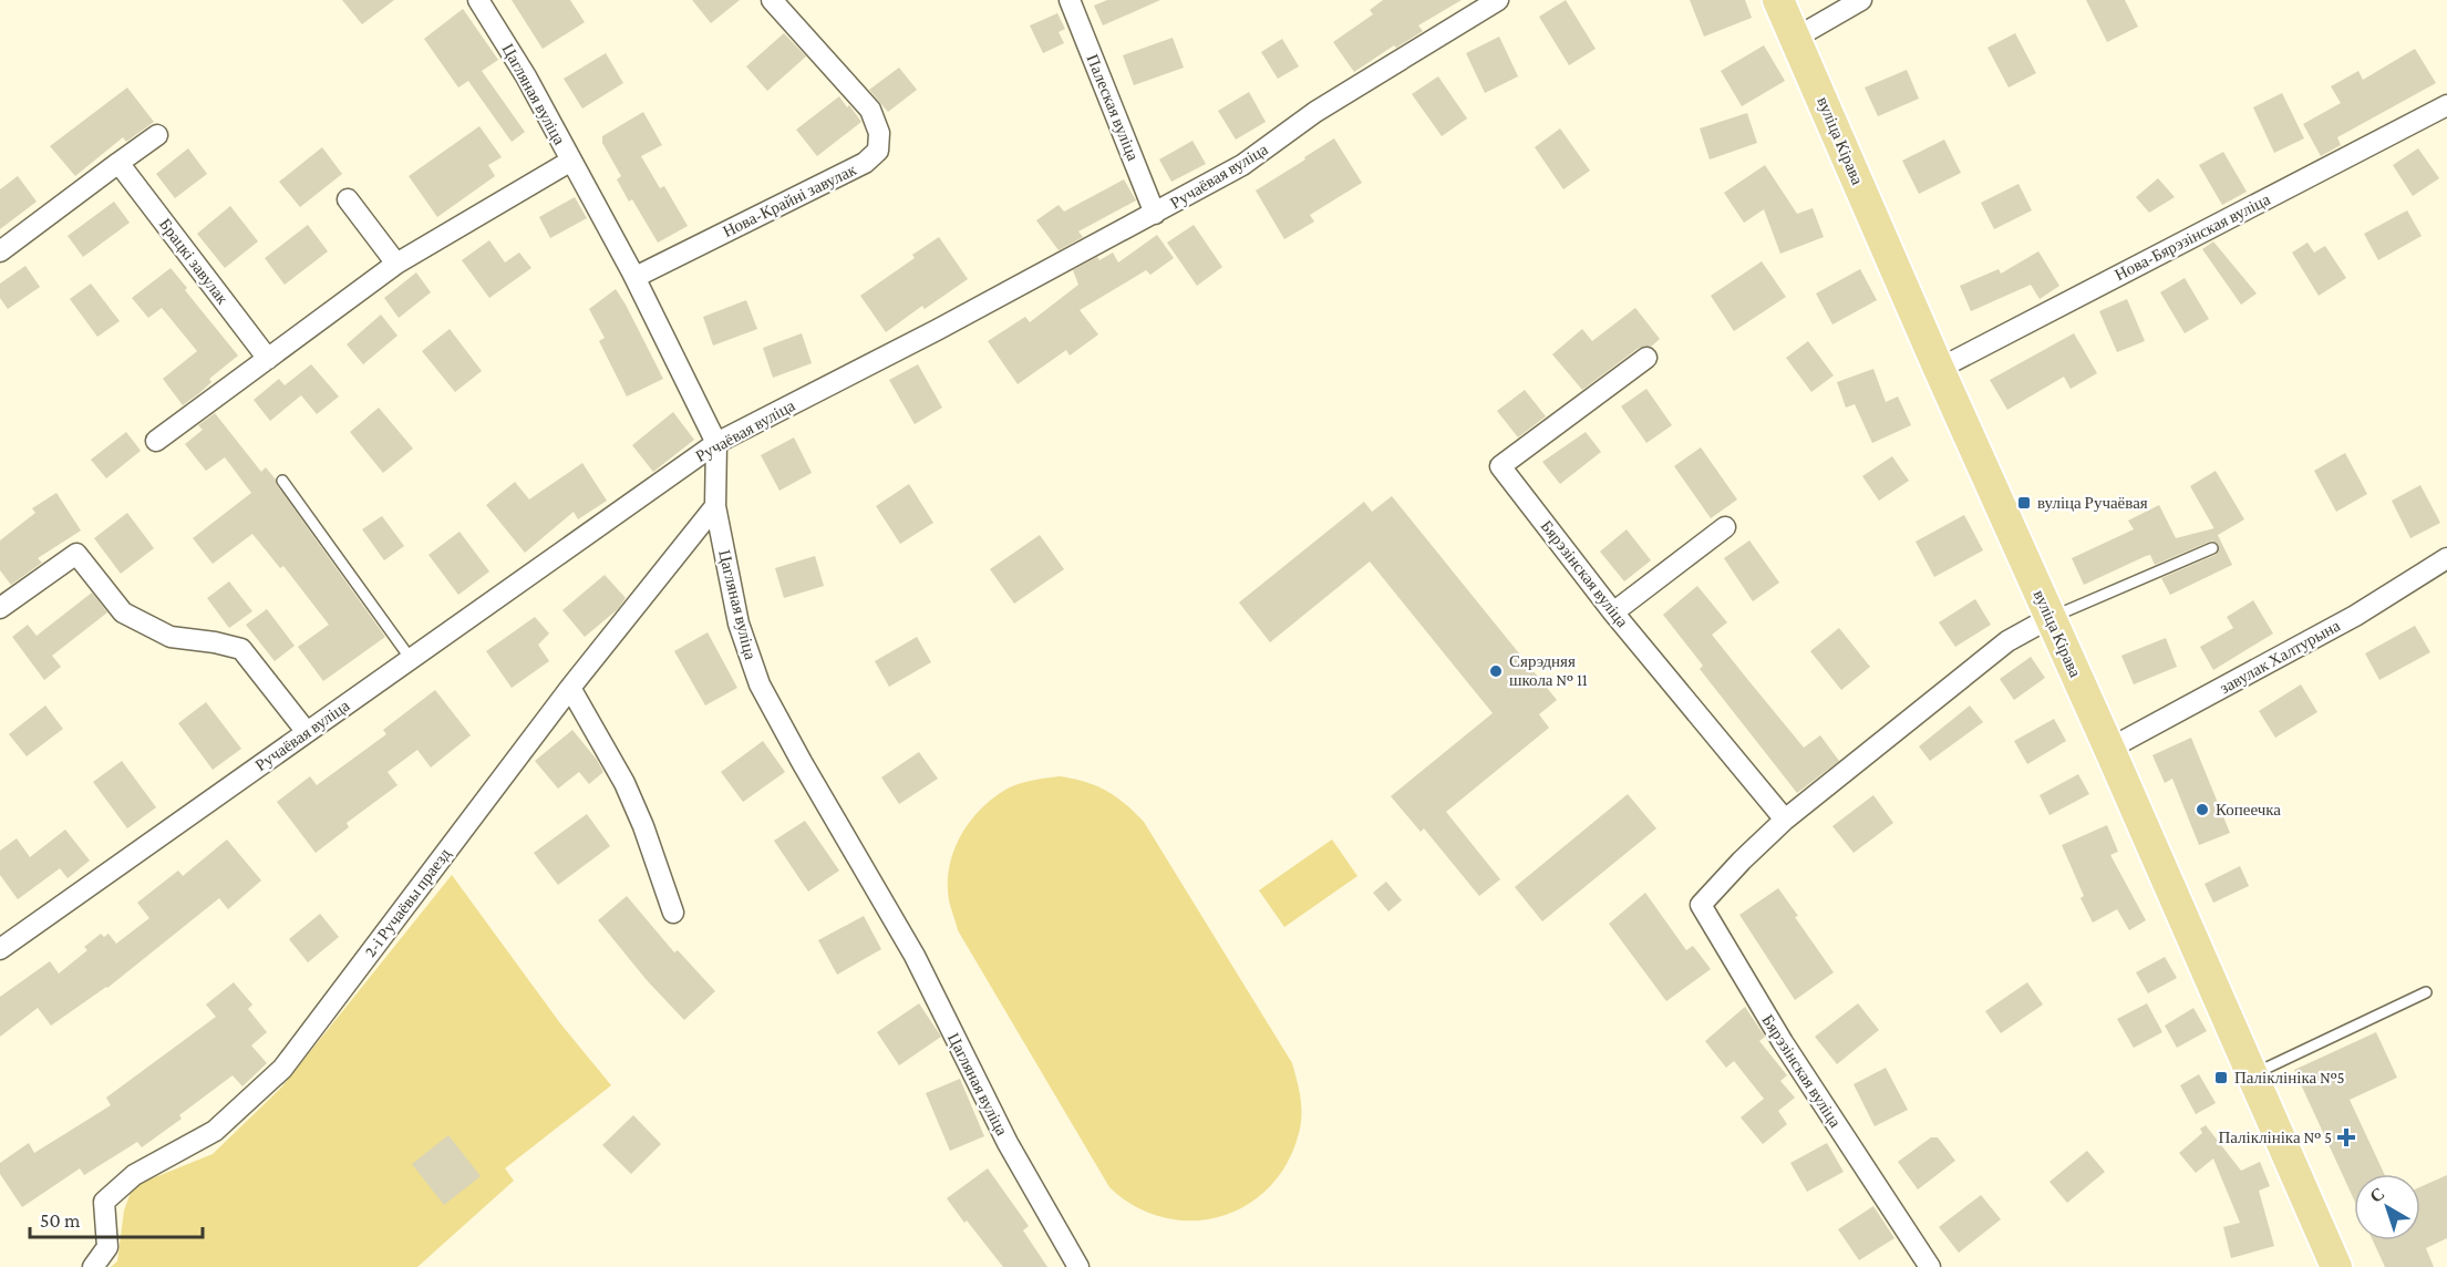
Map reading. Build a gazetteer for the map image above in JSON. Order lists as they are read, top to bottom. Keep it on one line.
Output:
{"streets":{"main road":["вуліца Кірава"],"street":["Цагляная вуліца","Палеская вуліца","Ручаёвая вуліца","Нова-Крайні завулак","Нова-Бярэзінская вуліца","Брацкі завулак","Бярэзінская вуліца","завулак Халтурына","2-і Ручаёвы праезд"]},"crossings":[["Цагляная вуліца","Ручаёвая вуліца"],["Цагляная вуліца","Нова-Крайні завулак"],["Цагляная вуліца","2-і Ручаёвы праезд"],["Палеская вуліца","Ручаёвая вуліца"],["вуліца Кірава","Нова-Бярэзінская вуліца"],["вуліца Кірава","Бярэзінская вуліца"],["вуліца Кірава","завулак Халтурына"]],"places":{"transit":["вуліца Ручаёвая","Паліклініка №5"],"other":["Сярэдняя школа № 11","Копеечка"],"health":["Паліклініка № 5"]},"scale_bar":"50 m","north":"top left"}
